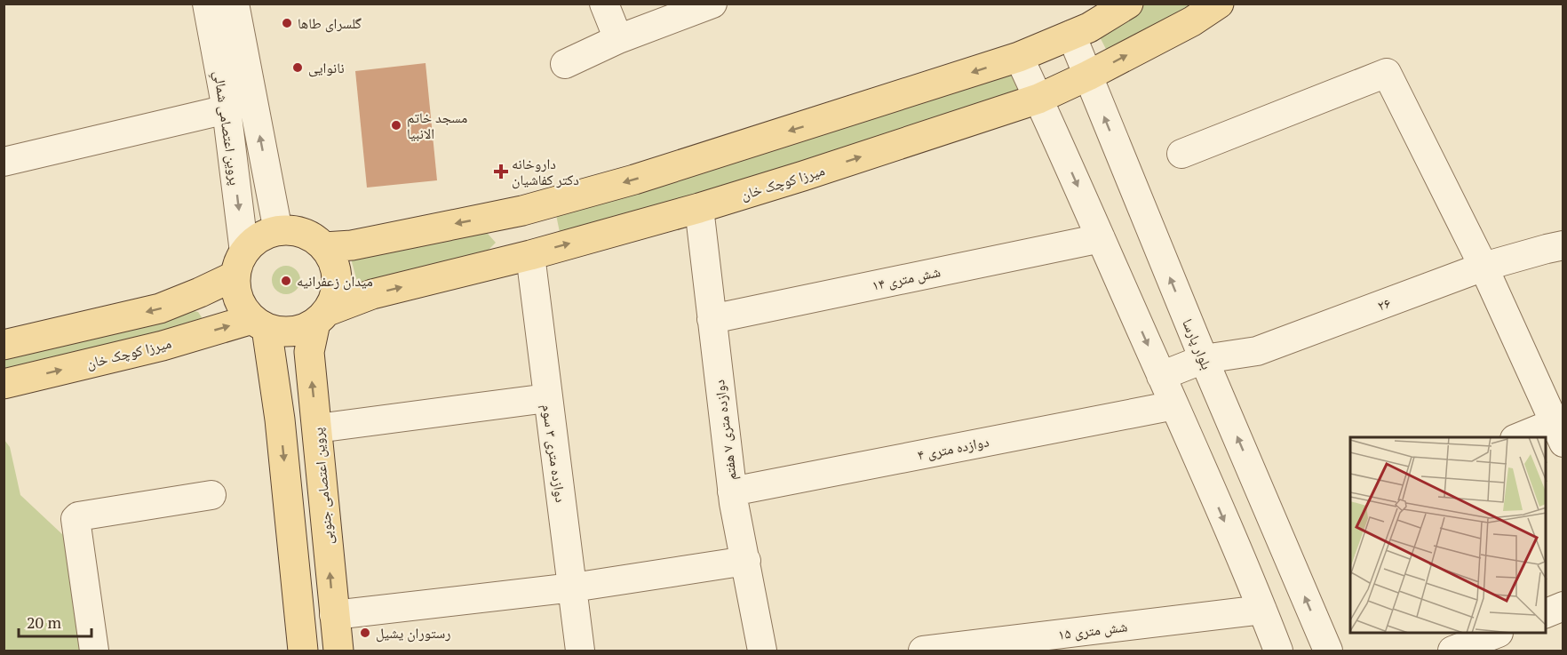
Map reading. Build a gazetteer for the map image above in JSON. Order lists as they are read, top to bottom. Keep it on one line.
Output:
{"streets":{"main road":["میرزا کوچک خان","پروین اعتصامی جنوبی"],"street":["پروین اعتصامی شمالیِ","شش متری ۱۴","۲۶","بلوار پارسا","دوازده متری ۷ هفتم","دوازده متری ۴","دوازده متری ۳ سوم","شش متری ۱۵"]},"crossings":[["پروین اعتصامی شمالیِ","میرزا کوچک خان"],["پروین اعتصامی شمالیِ","پروین اعتصامی جنوبی"],["میرزا کوچک خان","بلوار پارسا"],["میرزا کوچک خان","دوازده متری ۷ هفتم"],["میرزا کوچک خان","دوازده متری ۳ سوم"],["میرزا کوچک خان","پروین اعتصامی جنوبی"],["شش متری ۱۴","دوازده متری ۷ هفتم"],["۲۶","بلوار پارسا"],["دوازده متری ۷ هفتم","دوازده متری ۴"]],"places":{"other":["گلسرای طاها","نانوایی","مسجد خاتم الانبیا","میدان زعفرانیه","رستوران یشیل"],"health":["داروخانه دکتر کفاشیان"]},"scale_bar":"20 m"}
